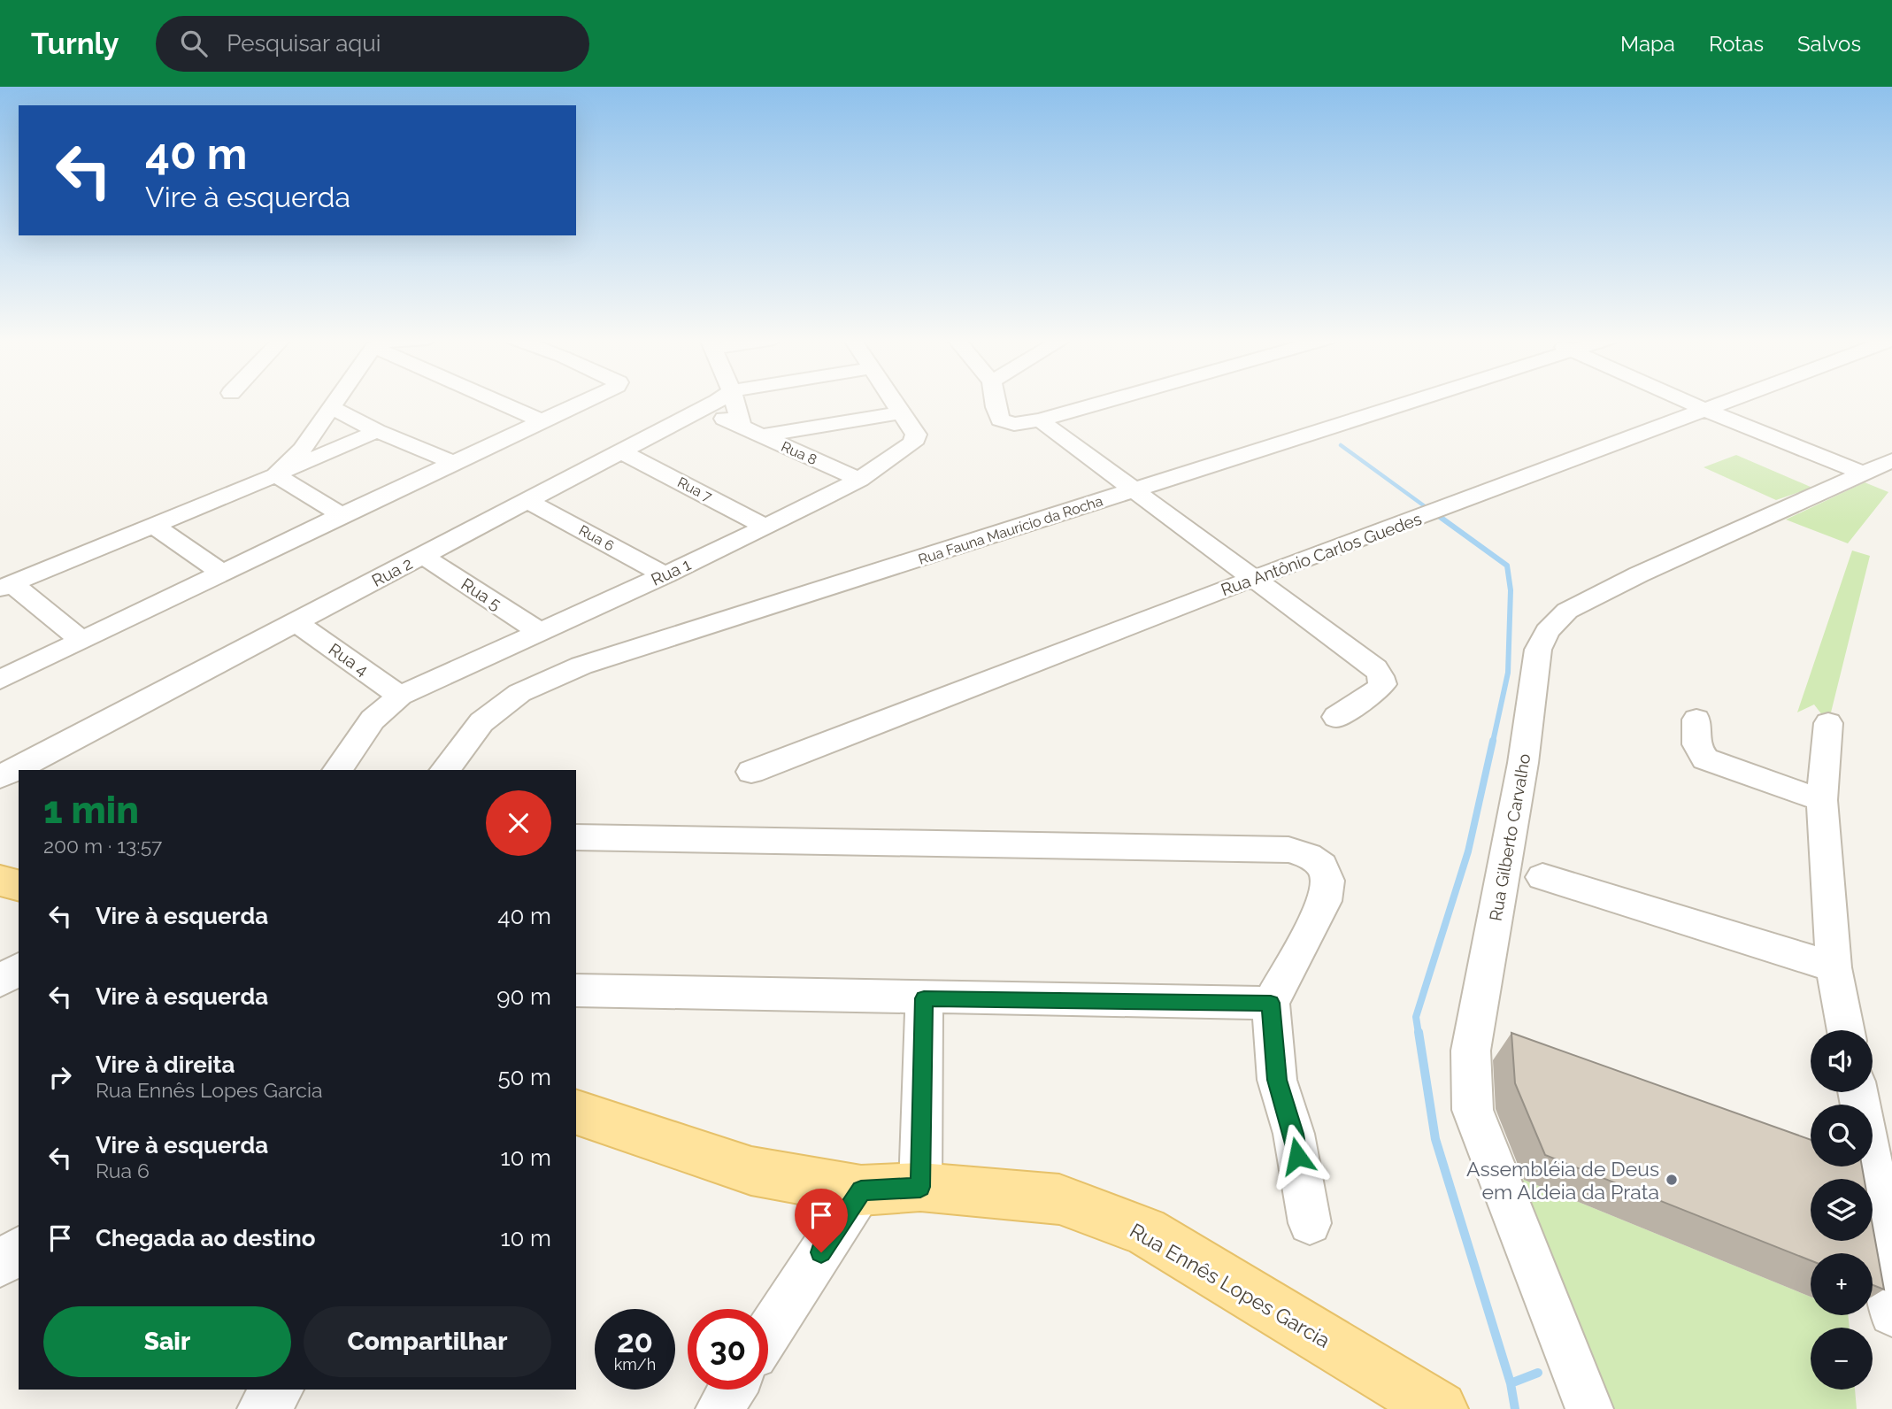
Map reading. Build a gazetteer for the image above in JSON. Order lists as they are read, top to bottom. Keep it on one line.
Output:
{"streets":{"main road":["Rua Ennês Lopes Garcia"],"street":["Rua 8","Rua 7","Rua Fauna Maurício da Rocha","Rua 6","Rua Antônio Carlos Guedes","Rua 2","Rua 1","Rua 5","Rua 4","Rua Gilberto Carvalho"]},"crossings":[["Rua 8","Rua 2"],["Rua 8","Rua 1"],["Rua 7","Rua 2"],["Rua 7","Rua 1"],["Rua 6","Rua 2"],["Rua 6","Rua 1"],["Rua 2","Rua 5"],["Rua 2","Rua 4"],["Rua 1","Rua 5"],["Rua 1","Rua 4"]],"places":["Assembléia de Deus em Aldeia da Prata"],"page":{"header":"Turnly","search":"Pesquisar aqui","nav":["Mapa","Rotas","Salvos"],"turn":["40 m","Vire à esquerda"],"heading":["1 min","200 m · 13:57"],"list":[{"name":"Vire à esquerda","value":"40 m"},{"name":"Vire à esquerda","value":"90 m"},{"name":"Vire à direita","note":"Rua Ennês Lopes Garcia","value":"50 m"},{"name":"Vire à esquerda","note":"Rua 6","value":"10 m"},{"name":"Chegada ao destino","value":"10 m"}],"map_buttons":["+","−"],"buttons":["Sair","Compartilhar"],"speed":"20 km/h","limit":"30"}}
